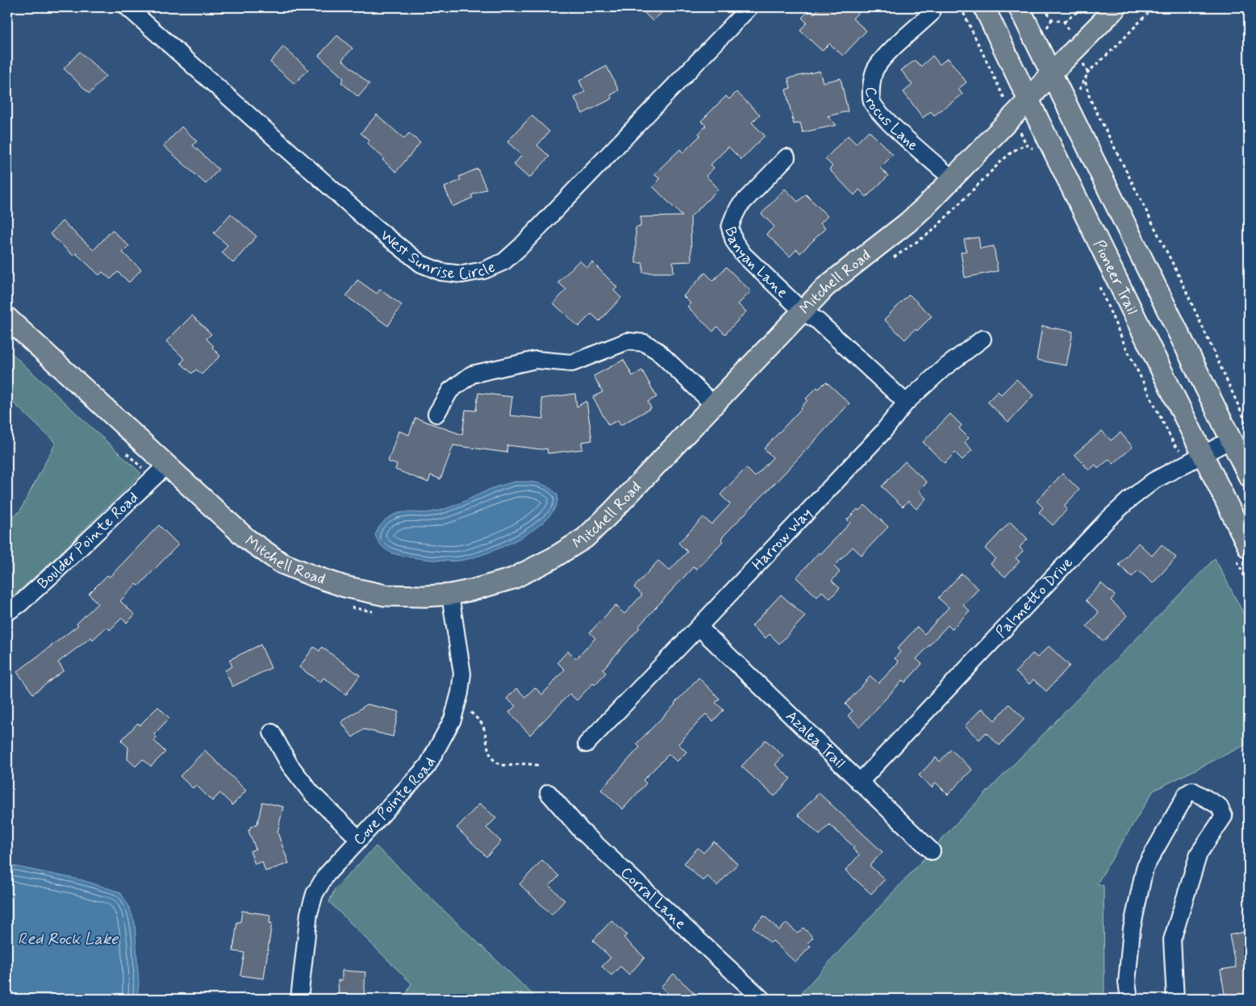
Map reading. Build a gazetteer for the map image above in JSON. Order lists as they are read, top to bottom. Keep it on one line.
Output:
{"streets":{"main road":["Pioneer Trail","Mitchell Road"],"street":["Crocus Lane","West Sunrise Circle","Banyan Lane","Harrow Way","Boulder Pointe Road","Palmetto Drive","Azalea Trail","Cove Pointe Road","Corral Lane"]},"crossings":[["Crocus Lane","Mitchell Road"],["Banyan Lane","Mitchell Road"],["Banyan Lane","Harrow Way"],["Pioneer Trail","Mitchell Road"],["Pioneer Trail","Palmetto Drive"],["Mitchell Road","Boulder Pointe Road"],["Mitchell Road","Cove Pointe Road"],["Harrow Way","Azalea Trail"],["Palmetto Drive","Azalea Trail"]],"water":["Red Rock Lake"]}
